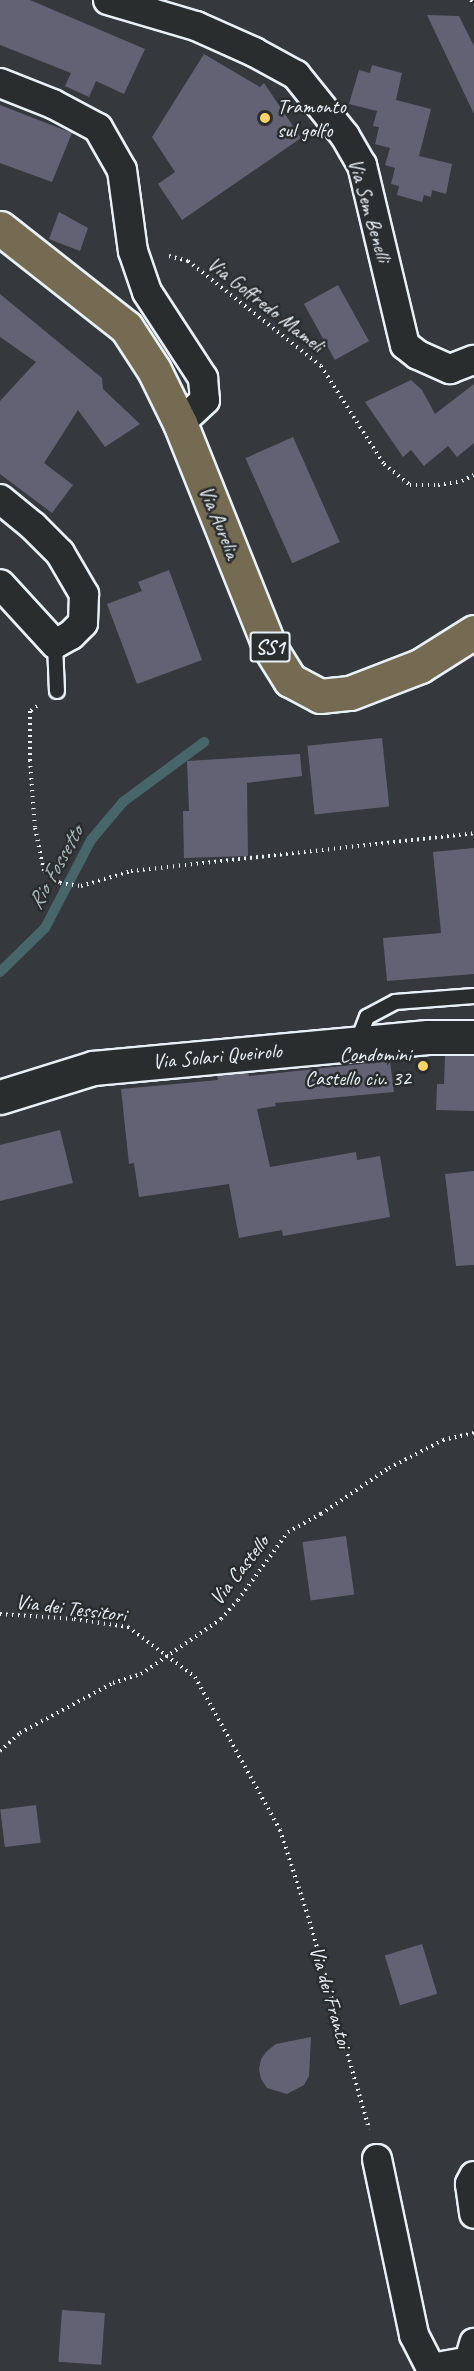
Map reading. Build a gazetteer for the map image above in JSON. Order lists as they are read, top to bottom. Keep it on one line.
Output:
{"streets":{"main road":["Via Aurelia","SS1"],"street":["Via Sem Benelli","Via Solari Queirolo"],"path":["Via Goffredo Mameli","Via Castello","Via dei Tessitori","Via dei Frantoi"]},"crossings":[["Via Castello","Via dei Tessitori"],["Via Castello","Via dei Frantoi"],["Via dei Tessitori","Via dei Frantoi"]],"water":["Rio Fossetto"],"places":["Tramonto sul golfo","Condomini Castello civ. 32"]}
